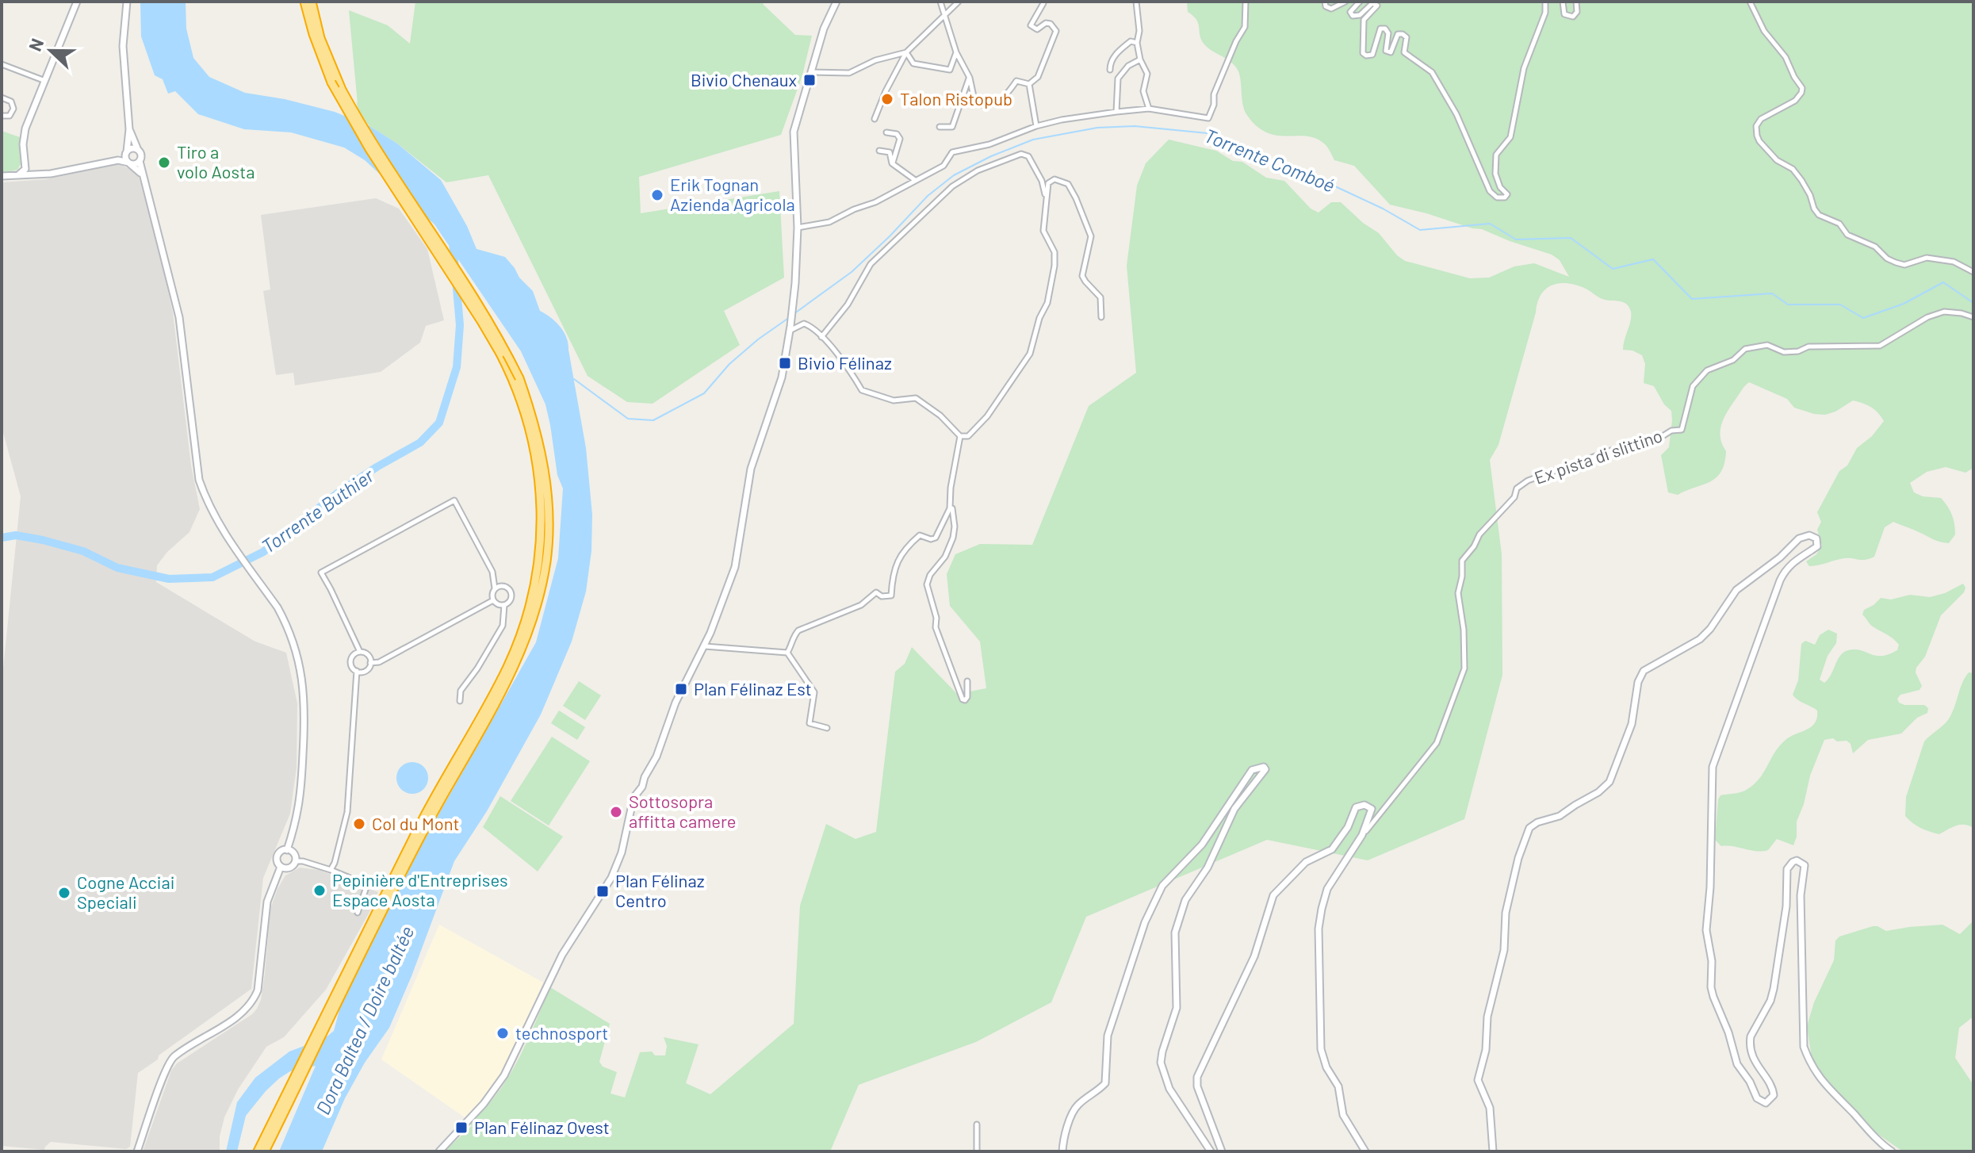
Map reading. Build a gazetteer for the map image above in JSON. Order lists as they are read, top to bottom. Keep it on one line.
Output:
{"streets":{"street":["Ex pista di slittino"]},"water":["Torrente Comboé","Torrente Buthier","Dora Baltea / Doire baltée"],"places":{"transit":["Bivio Chenaux","Bivio Félinaz","Plan Félinaz Est","Plan Félinaz Centro","Plan Félinaz Ovest"],"other":["Talon Ristopub","Tiro a volo Aosta","Erik Tognan Azienda Agricola","Sottosopra affitta camere","Col du Mont","Pepinière d'Entreprises Espace Aosta","Cogne Acciai Speciali","technosport"]},"north":"left"}
